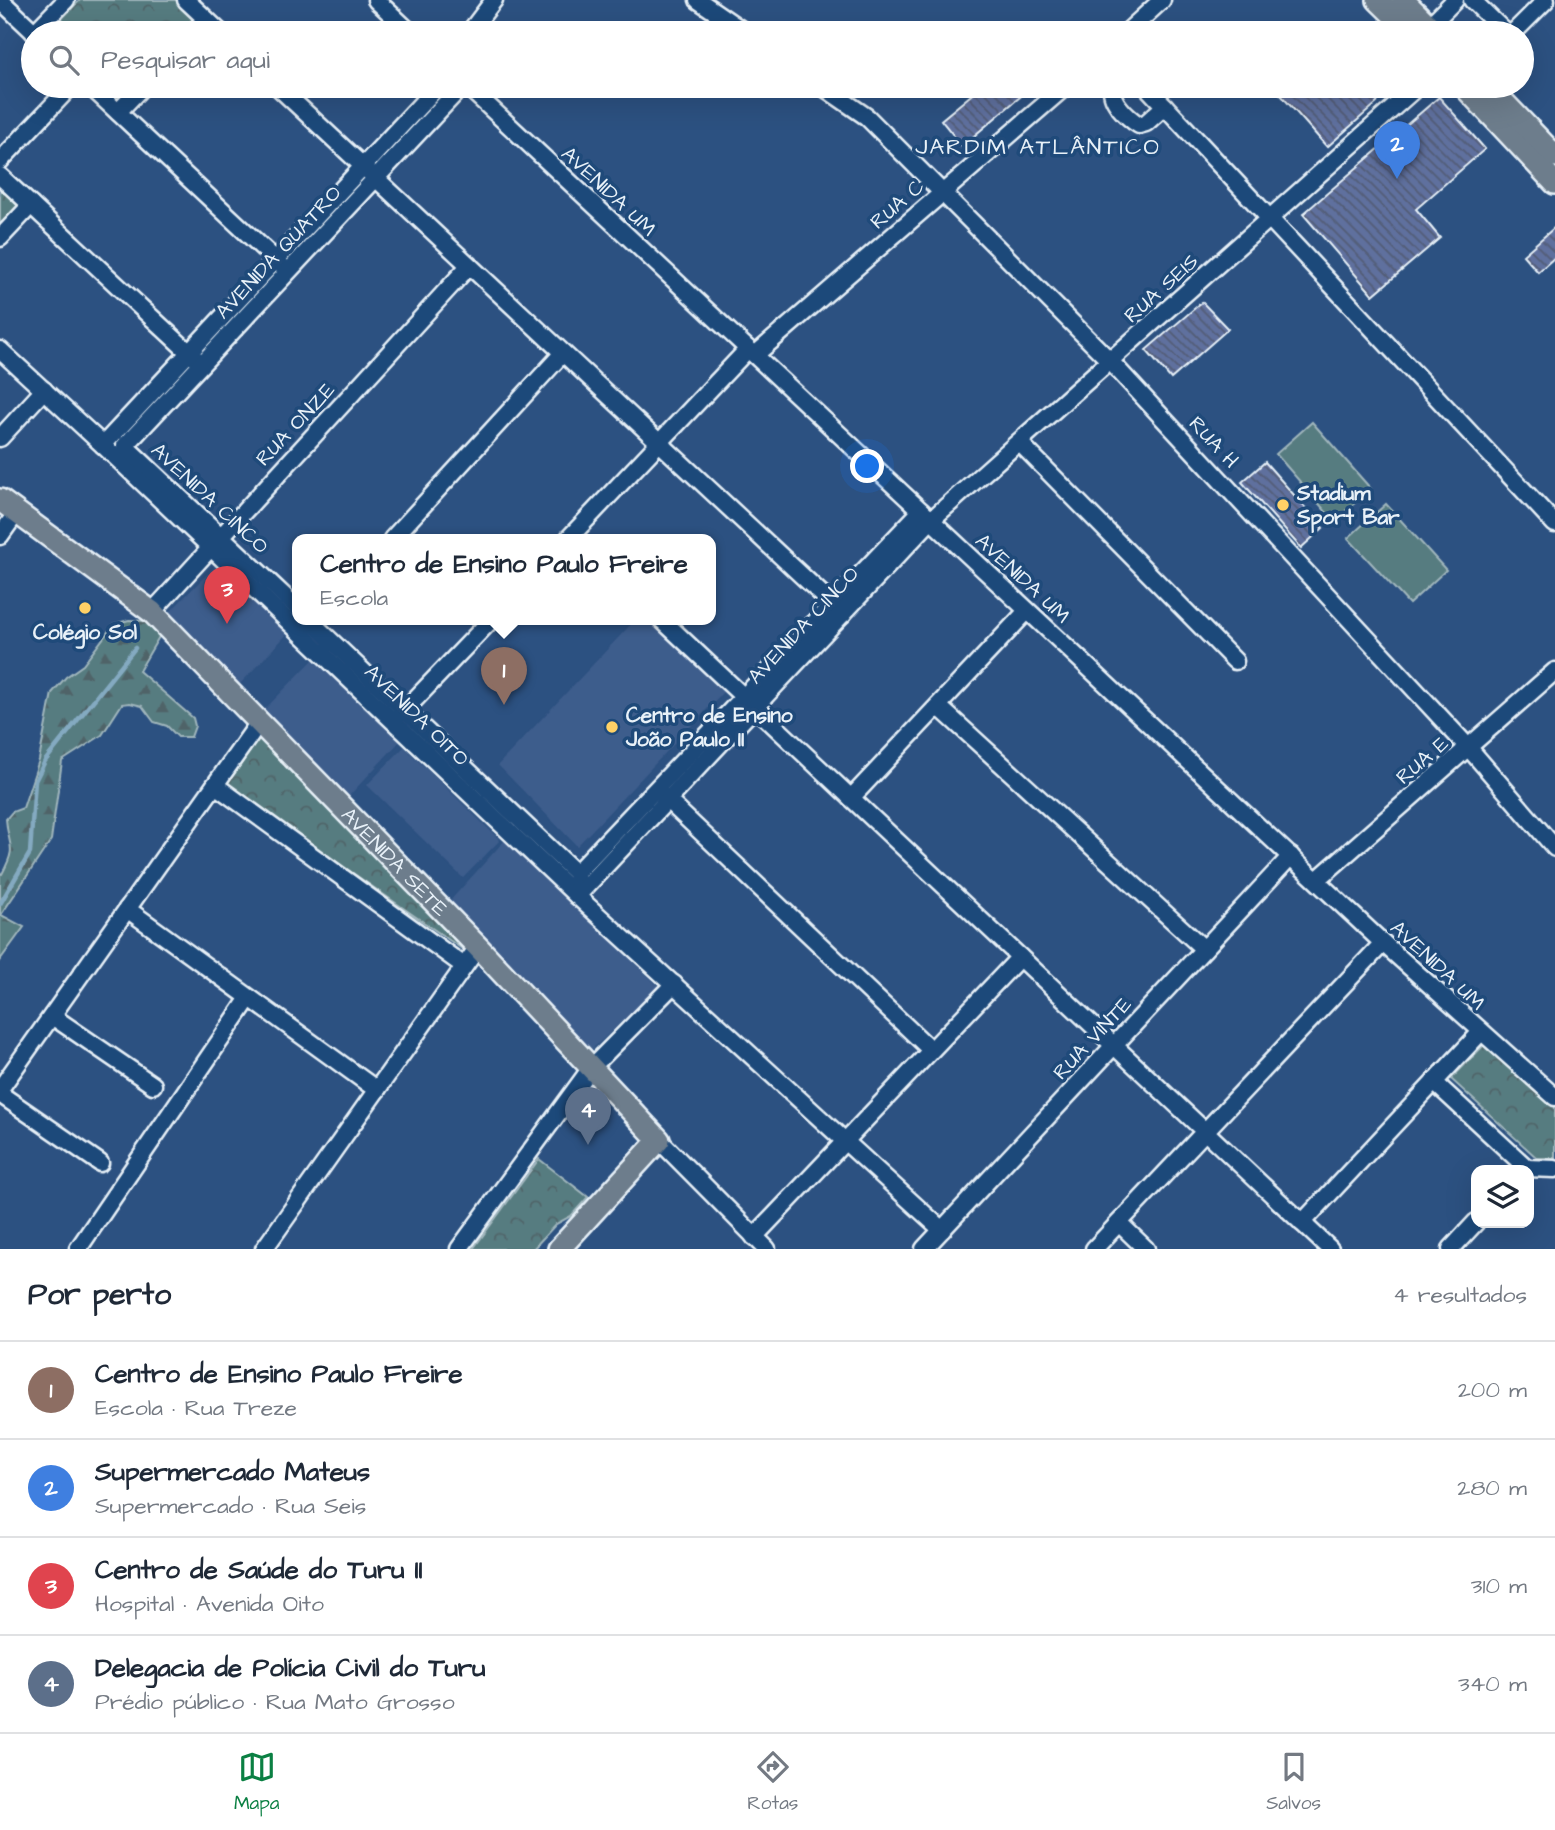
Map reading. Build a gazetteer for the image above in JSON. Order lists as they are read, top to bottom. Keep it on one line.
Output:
{"streets":{"main road":["AVENIDA SETE"],"street":["AVENIDA UM","RUA C","AVENIDA QUATRO","RUA SEIS","RUA ONZE","RUA H","AVENIDA CINCO","AVENIDA OITO","RUA E","RUA VINTE"]},"crossings":[["AVENIDA UM","RUA C"],["AVENIDA UM","RUA SEIS"],["AVENIDA UM","AVENIDA CINCO"],["AVENIDA UM","RUA E"],["AVENIDA UM","RUA VINTE"],["RUA C","RUA H"],["AVENIDA QUATRO","AVENIDA CINCO"],["RUA SEIS","RUA H"],["RUA SEIS","AVENIDA CINCO"],["RUA ONZE","AVENIDA CINCO"],["RUA ONZE","AVENIDA SETE"],["RUA H","RUA E"],["AVENIDA CINCO","AVENIDA OITO"],["AVENIDA OITO","RUA VINTE"]],"districts":["JARDIM ATLÂNTICO"],"places":["Stadium Sport Bar","Colégio Sol","Centro de Ensino João Paulo II"],"page":{"search":"Pesquisar aqui","pins":["2","3","1","4"],"popup":["Centro de Ensino Paulo Freire","Escola"],"heading":["Por perto","4 resultados"],"list":[{"mark":"1","name":"Centro de Ensino Paulo Freire","note":"Escola · Rua Treze","value":"200 m"},{"mark":"2","name":"Supermercado Mateus","note":"Supermercado · Rua Seis","value":"280 m"},{"mark":"3","name":"Centro de Saúde do Turu II","note":"Hospital · Avenida Oito","value":"310 m"},{"mark":"4","name":"Delegacia de Polícia Civil do Turu","note":"Prédio público · Rua Mato Grosso","value":"340 m"}],"nav":["Mapa","Rotas","Salvos"]}}
